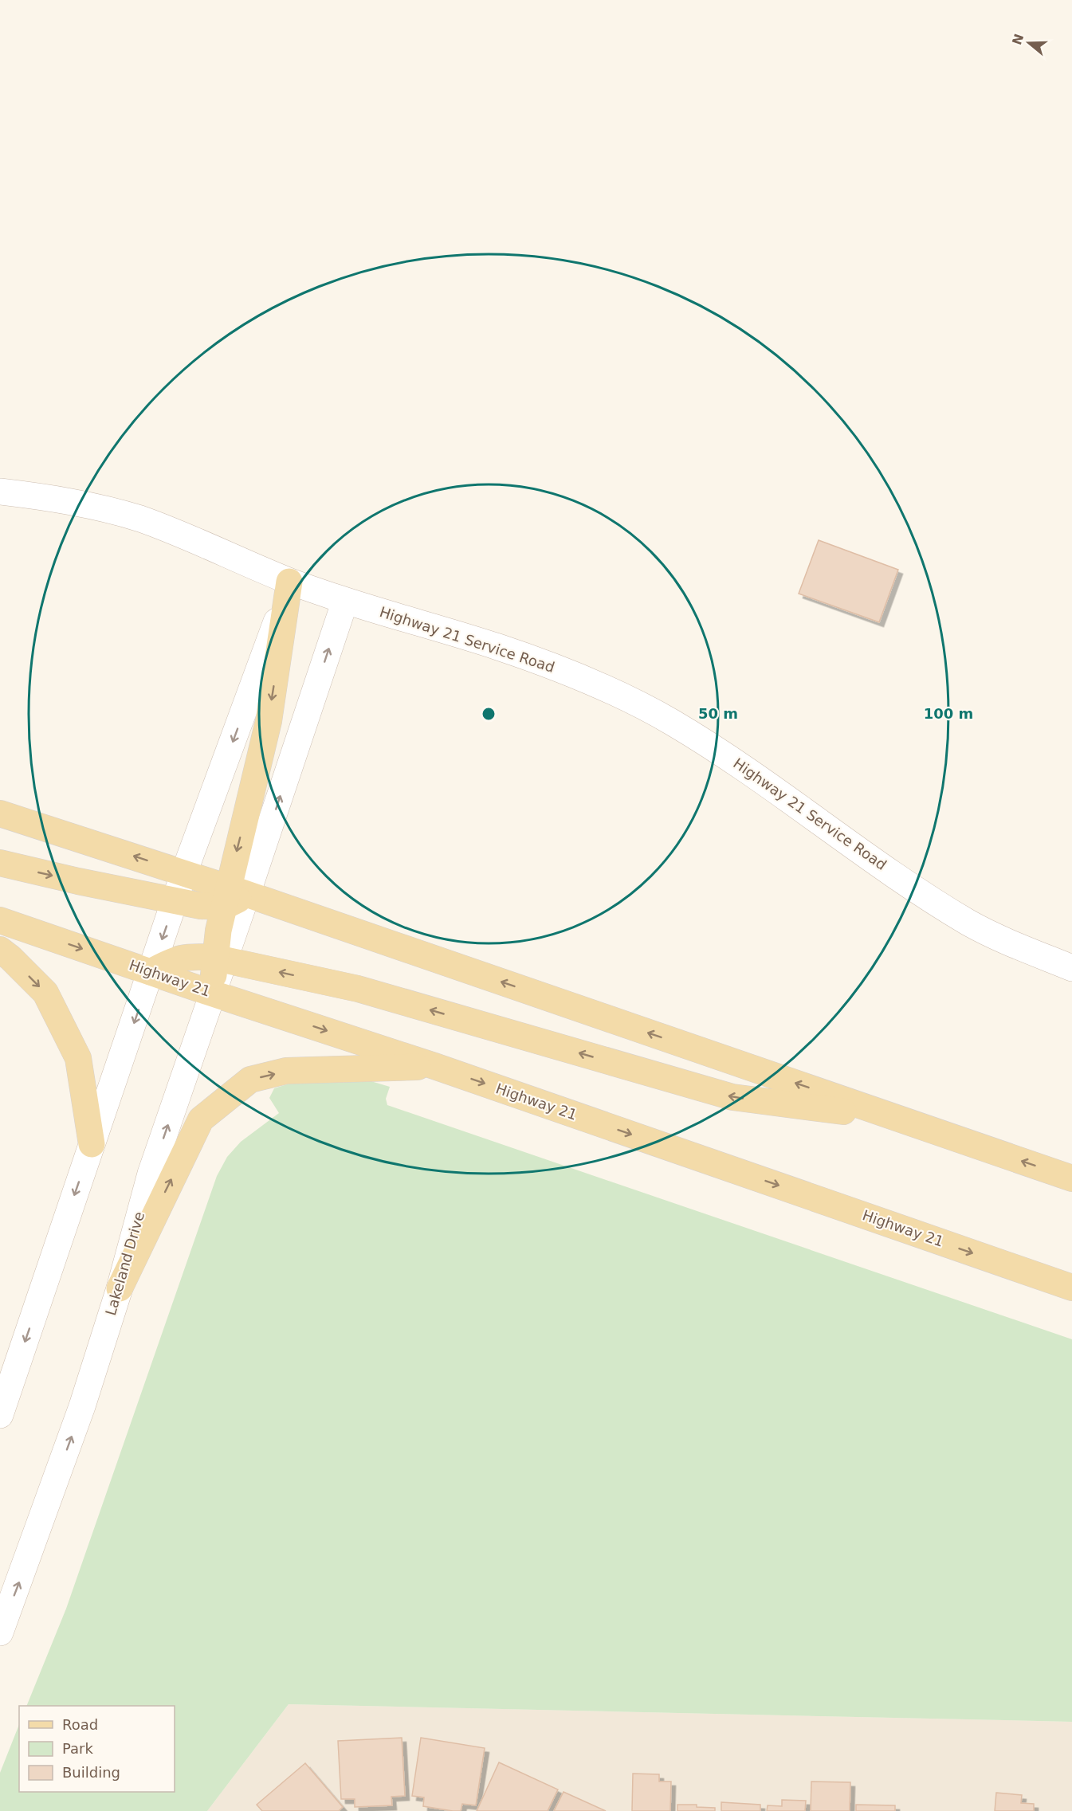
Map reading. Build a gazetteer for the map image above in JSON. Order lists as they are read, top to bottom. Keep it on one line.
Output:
{"streets":{"main road":["Highway 21"],"street":["Highway 21 Service Road","Lakeland Drive"]},"crossings":[["Highway 21","Lakeland Drive"]],"legend":["Road","Park","Building"],"north":"left","rings":["50 m","100 m"]}
